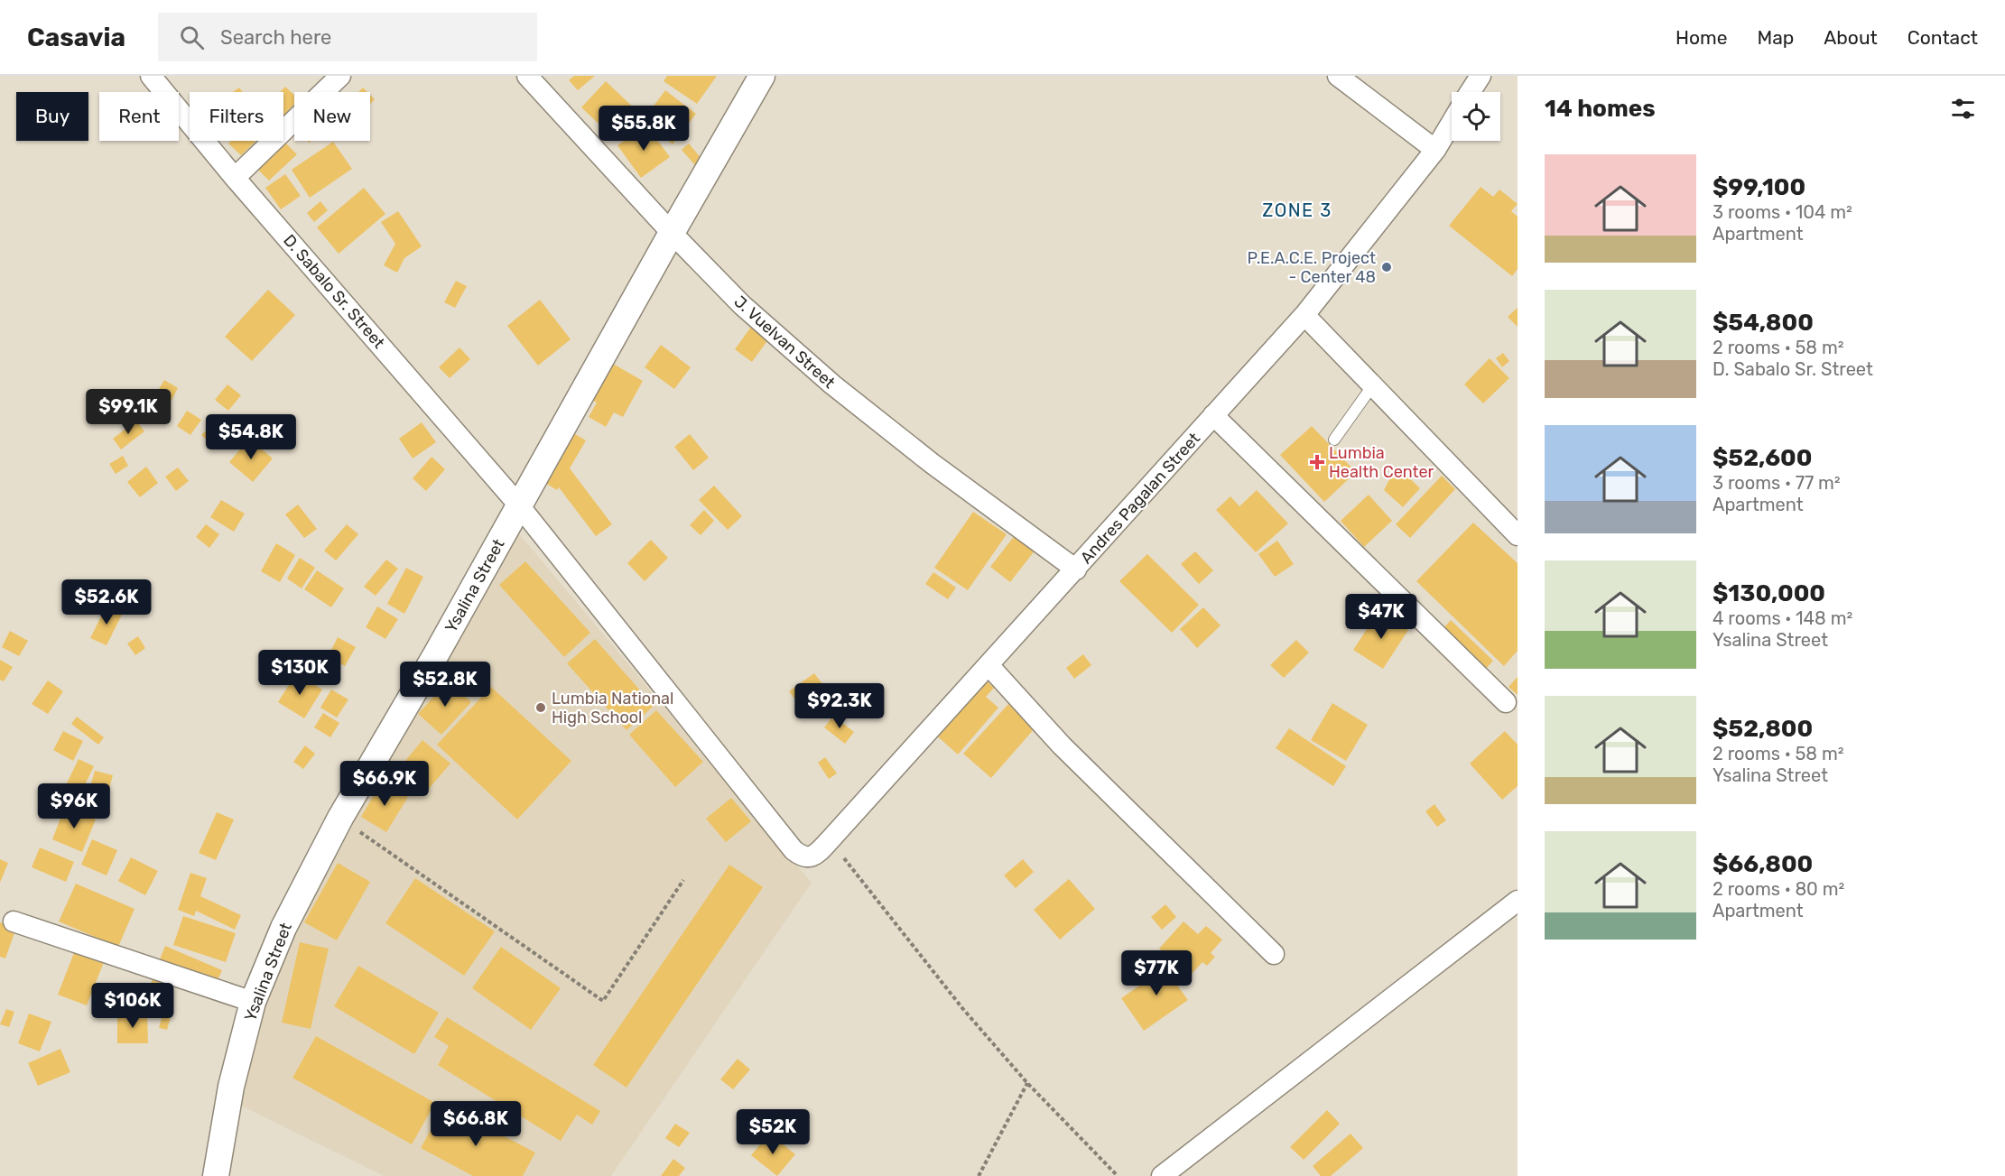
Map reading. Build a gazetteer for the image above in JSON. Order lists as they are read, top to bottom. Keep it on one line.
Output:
{"streets":{"street":["D. Sabalo Sr. Street","J. Vuelvan Street","Andres Pagalan Street","Ysalina Street"]},"crossings":[["D. Sabalo Sr. Street","Andres Pagalan Street"],["D. Sabalo Sr. Street","Ysalina Street"],["J. Vuelvan Street","Andres Pagalan Street"],["J. Vuelvan Street","Ysalina Street"]],"districts":["ZONE 3"],"places":{"other":["P.E.A.C.E. Project - Center 48","Lumbia National High School"],"health":["Lumbia Health Center"]},"page":{"header":"Casavia","search":"Search here","nav":["Home","Map","About","Contact"],"heading":"14 homes","chip":["Buy","Rent","Filters","New"],"price":["$55.8K","$99.1K","$54.8K","$52.6K","$47K","$130K","$52.8K","$92.3K","$66.9K","$96K","$77K","$106K","$66.8K","$52K"],"list":[{"name":"$99,100","note":"3 rooms · 104 m² · Apartment"},{"name":"$54,800","note":"2 rooms · 58 m² · D. Sabalo Sr. Street"},{"name":"$52,600","note":"3 rooms · 77 m² · Apartment"},{"name":"$130,000","note":"4 rooms · 148 m² · Ysalina Street"},{"name":"$52,800","note":"2 rooms · 58 m² · Ysalina Street"},{"name":"$66,800","note":"2 rooms · 80 m² · Apartment"}]}}
